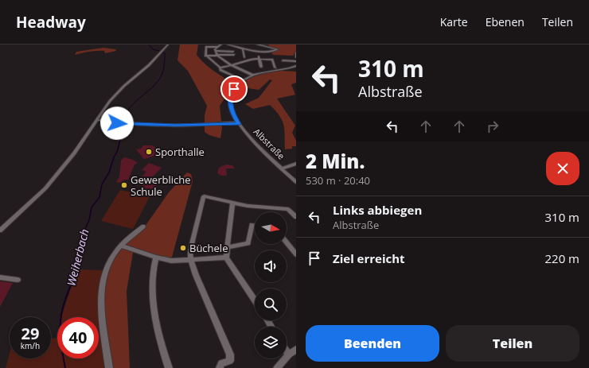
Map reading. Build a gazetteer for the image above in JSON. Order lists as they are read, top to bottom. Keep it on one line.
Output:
{"streets":{"street":["Albstraße"]},"water":["Weiherbach"],"places":["Sporthalle","Gewerbliche Schule","Büchele"],"north":"right","page":{"header":"Headway","nav":["Karte","Ebenen","Teilen"],"turn":["310 m","Albstraße"],"heading":["2 Min.","530 m · 20:40"],"list":[{"name":"Links abbiegen","note":"Albstraße","value":"310 m"},{"name":"Ziel erreicht","value":"220 m"}],"speed":"29 km/h","limit":"40","buttons":["Beenden","Teilen"]}}
